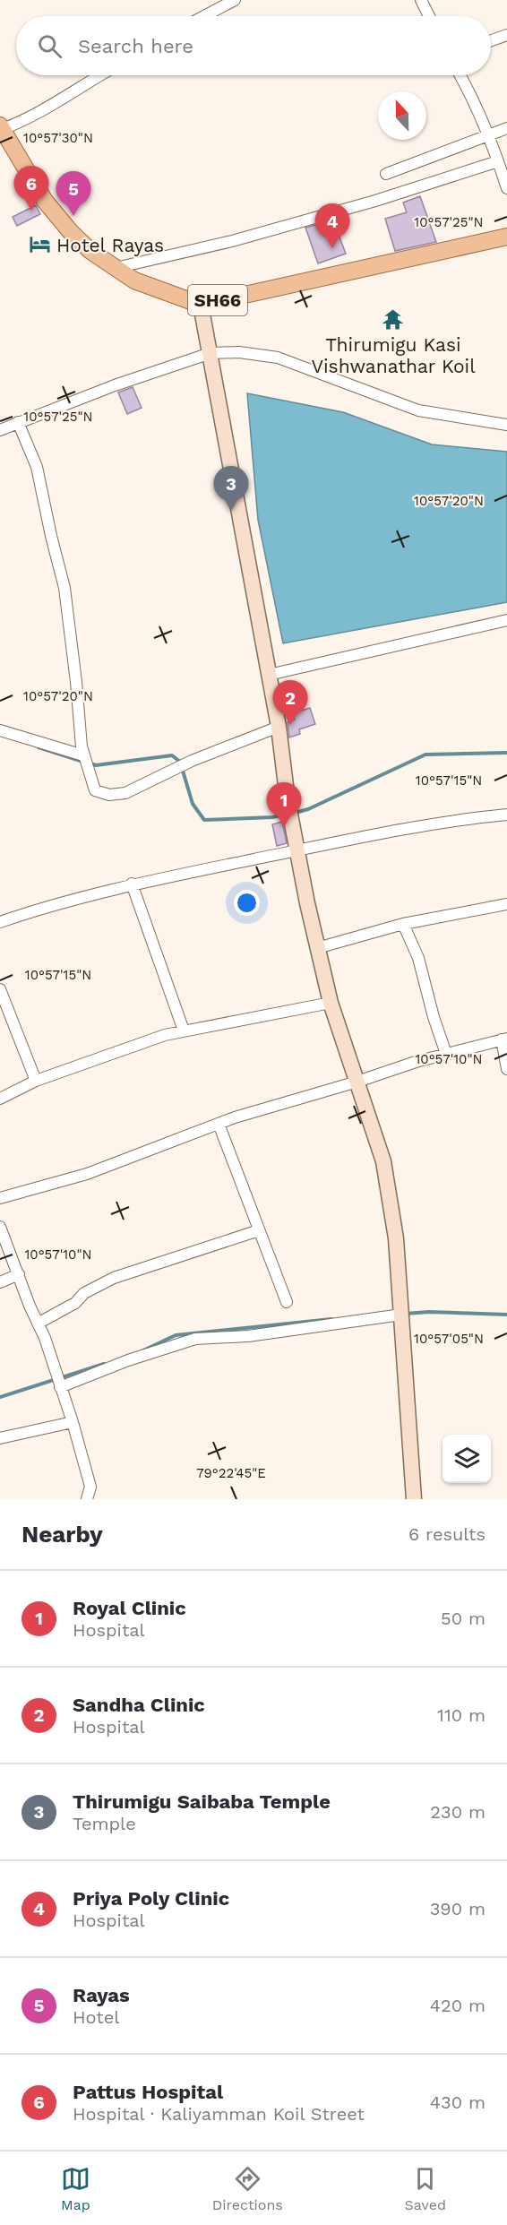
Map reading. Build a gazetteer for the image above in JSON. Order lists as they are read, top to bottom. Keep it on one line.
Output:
{"streets":{"main road":["SH66"]},"places":{"hotel":["Hotel Rayas"],"temple":["Thirumigu Kasi Vishwanathar Koil"]},"north":"top","page":{"search":"Search here","pins":["6","5","4","3","2","1"],"heading":["Nearby","6 results"],"list":[{"mark":"1","name":"Royal Clinic","note":"Hospital","value":"50 m"},{"mark":"2","name":"Sandha Clinic","note":"Hospital","value":"110 m"},{"mark":"3","name":"Thirumigu Saibaba Temple","note":"Temple","value":"230 m"},{"mark":"4","name":"Priya Poly Clinic","note":"Hospital","value":"390 m"},{"mark":"5","name":"Rayas","note":"Hotel","value":"420 m"},{"mark":"6","name":"Pattus Hospital","note":"Hospital · Kaliyamman Koil Street","value":"430 m"}],"nav":["Map","Directions","Saved"]},"coordinates":["10°57'30\"N","10°57'25\"N","10°57'20\"N","10°57'15\"N","10°57'10\"N","10°57'05\"N","79°22'45\"E"]}
